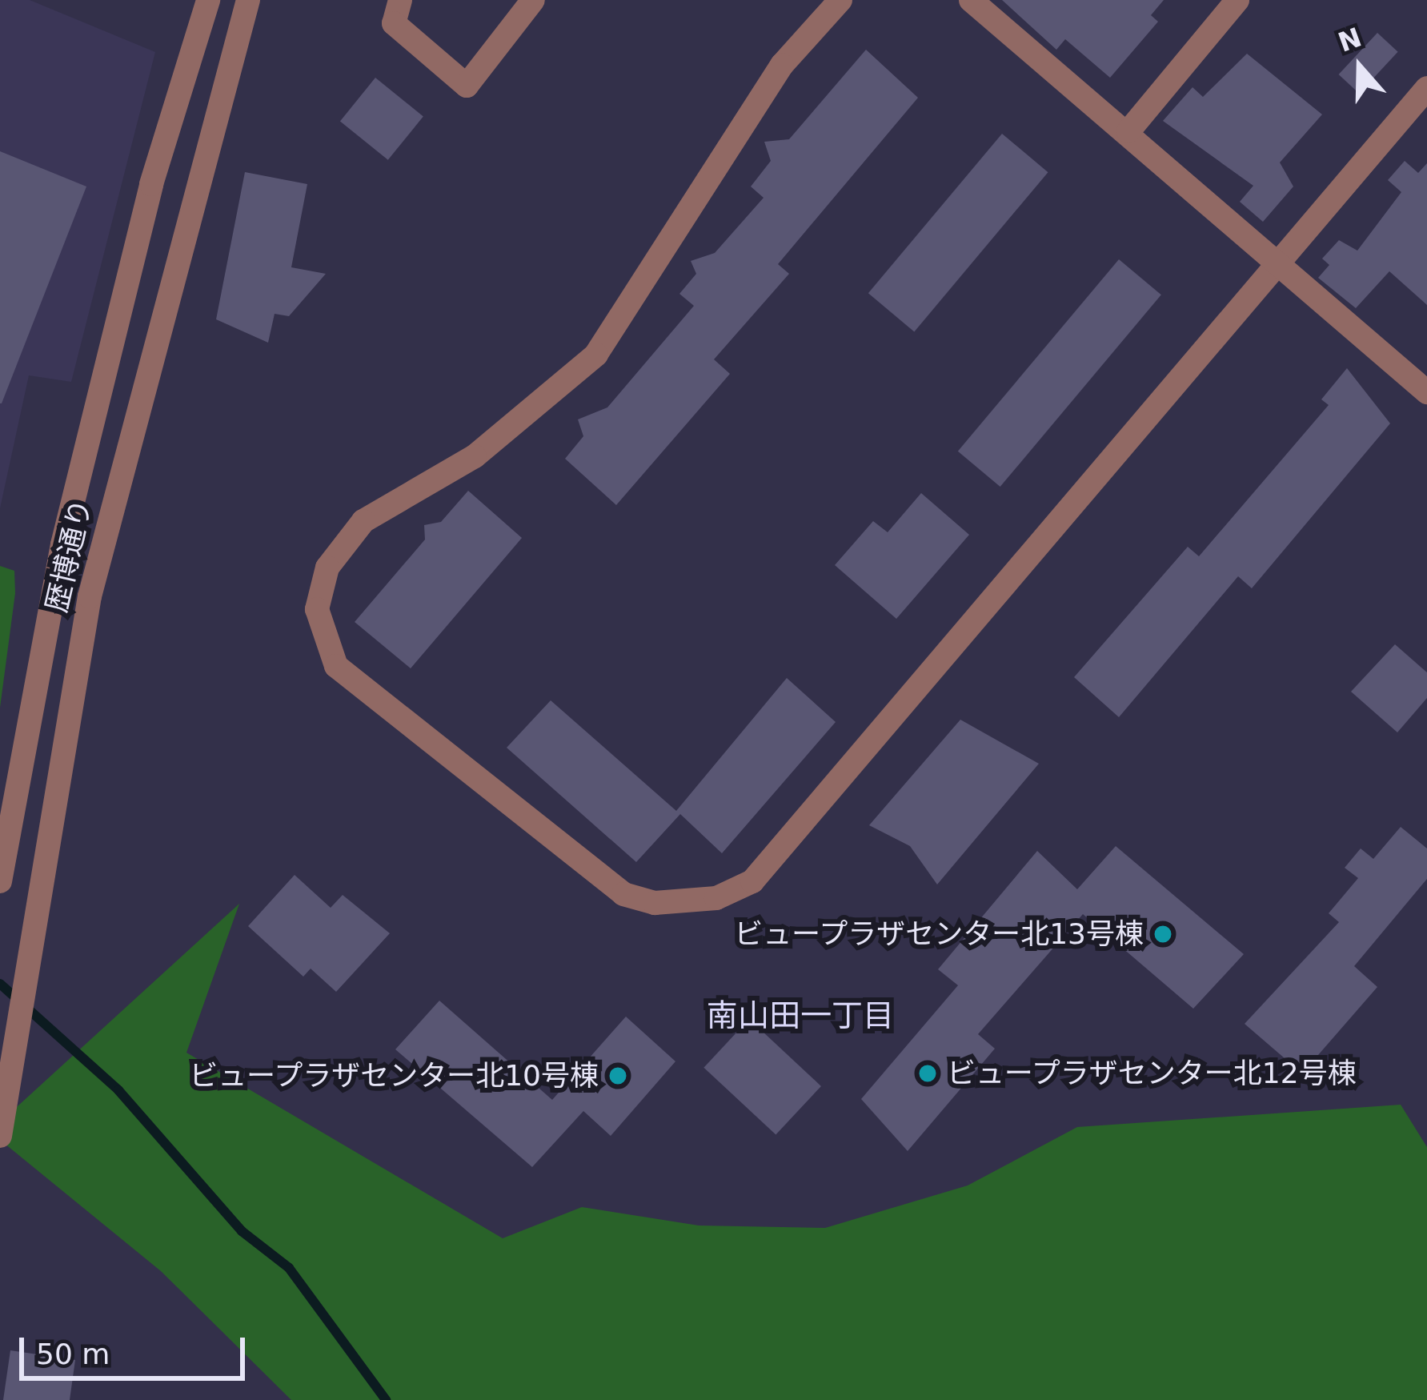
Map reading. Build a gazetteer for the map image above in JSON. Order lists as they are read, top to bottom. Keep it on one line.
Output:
{"streets":{"street":["歴博通り"]},"districts":["南山田一丁目"],"places":["ビュープラザセンター北13号棟","ビュープラザセンター北12号棟","ビュープラザセンター北10号棟"],"scale_bar":"50 m","north":"top"}
